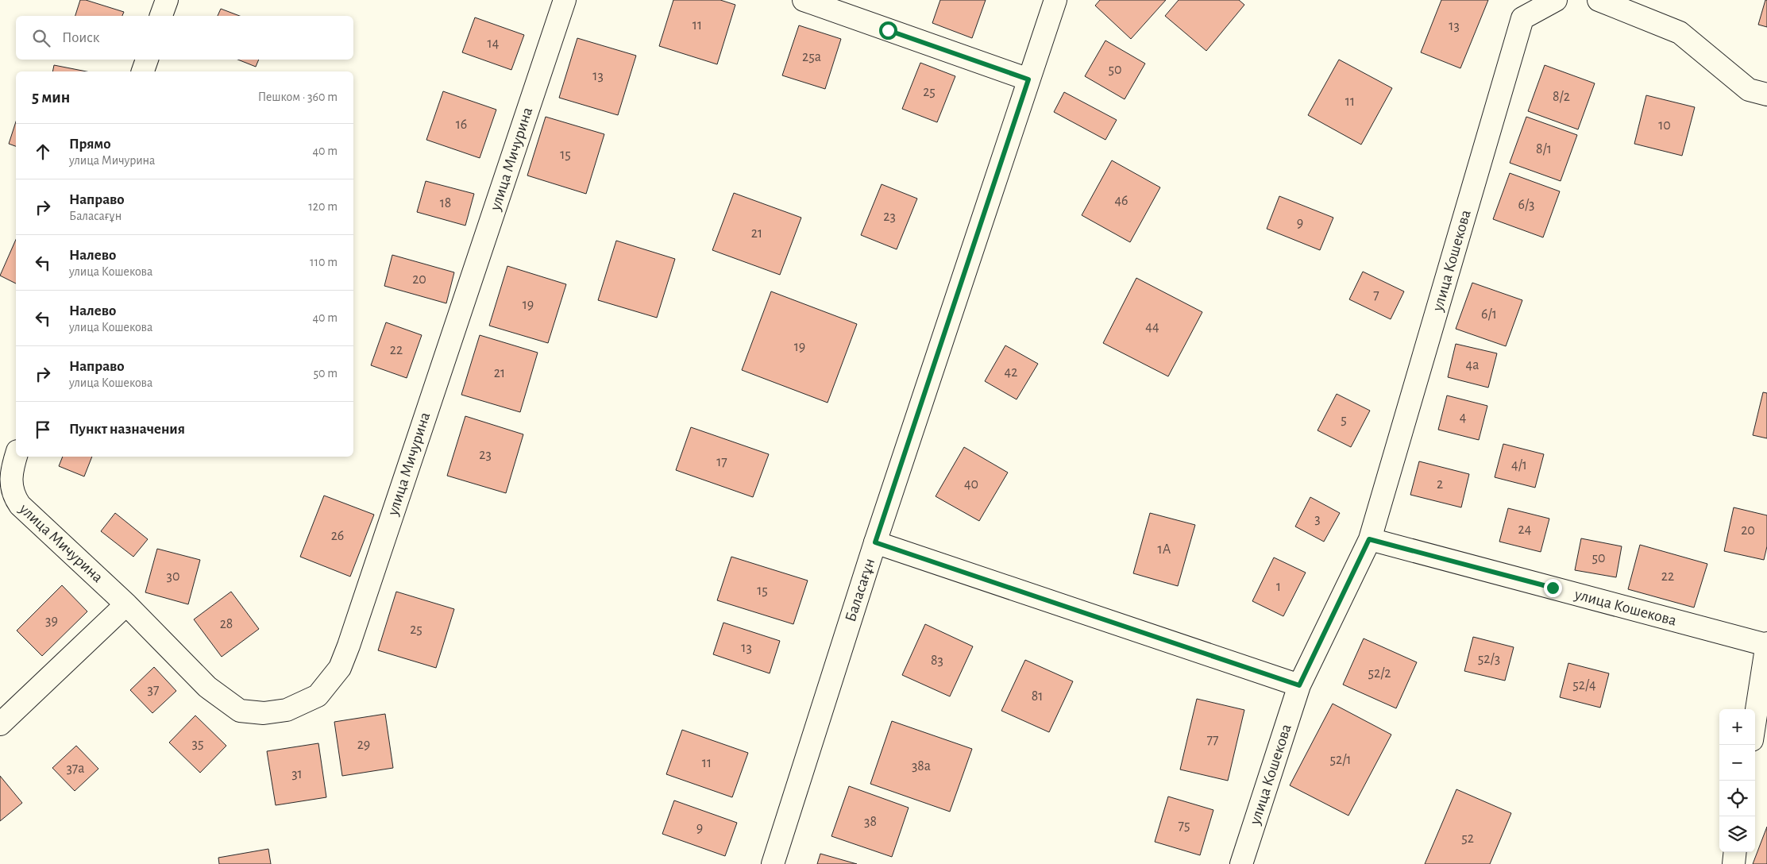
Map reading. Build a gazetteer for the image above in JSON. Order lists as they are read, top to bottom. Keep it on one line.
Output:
{"streets":{"street":["улица Мичурина","улица Кошекова","Баласағұн"]},"house_numbers":["11","13","14","25а","50","13","25","8/2","11","16","10","8/1","15","46","18","6/3","23","9","21","20","7","19","6/1","44","19","22","4а","42","21","4","5","23","17","4/1","40","2","3","24","20","26","1А","50","30","22","1","15","39","28","25","13","52/3","83","52/2","52/4","37","81","77","35","29","52/1","11","38а","37а","31","38","75","9","52"],"page":{"search":"Поиск","heading":["5 мин","Пешком · 360 m"],"list":[["Прямо","улица Мичурина","40 m"],["Направо","Баласағұн","120 m"],["Налево","улица Кошекова","110 m"],["Налево","улица Кошекова","40 m"],["Направо","улица Кошекова","50 m"],"Пункт назначения"],"map_buttons":["+","−"]}}
